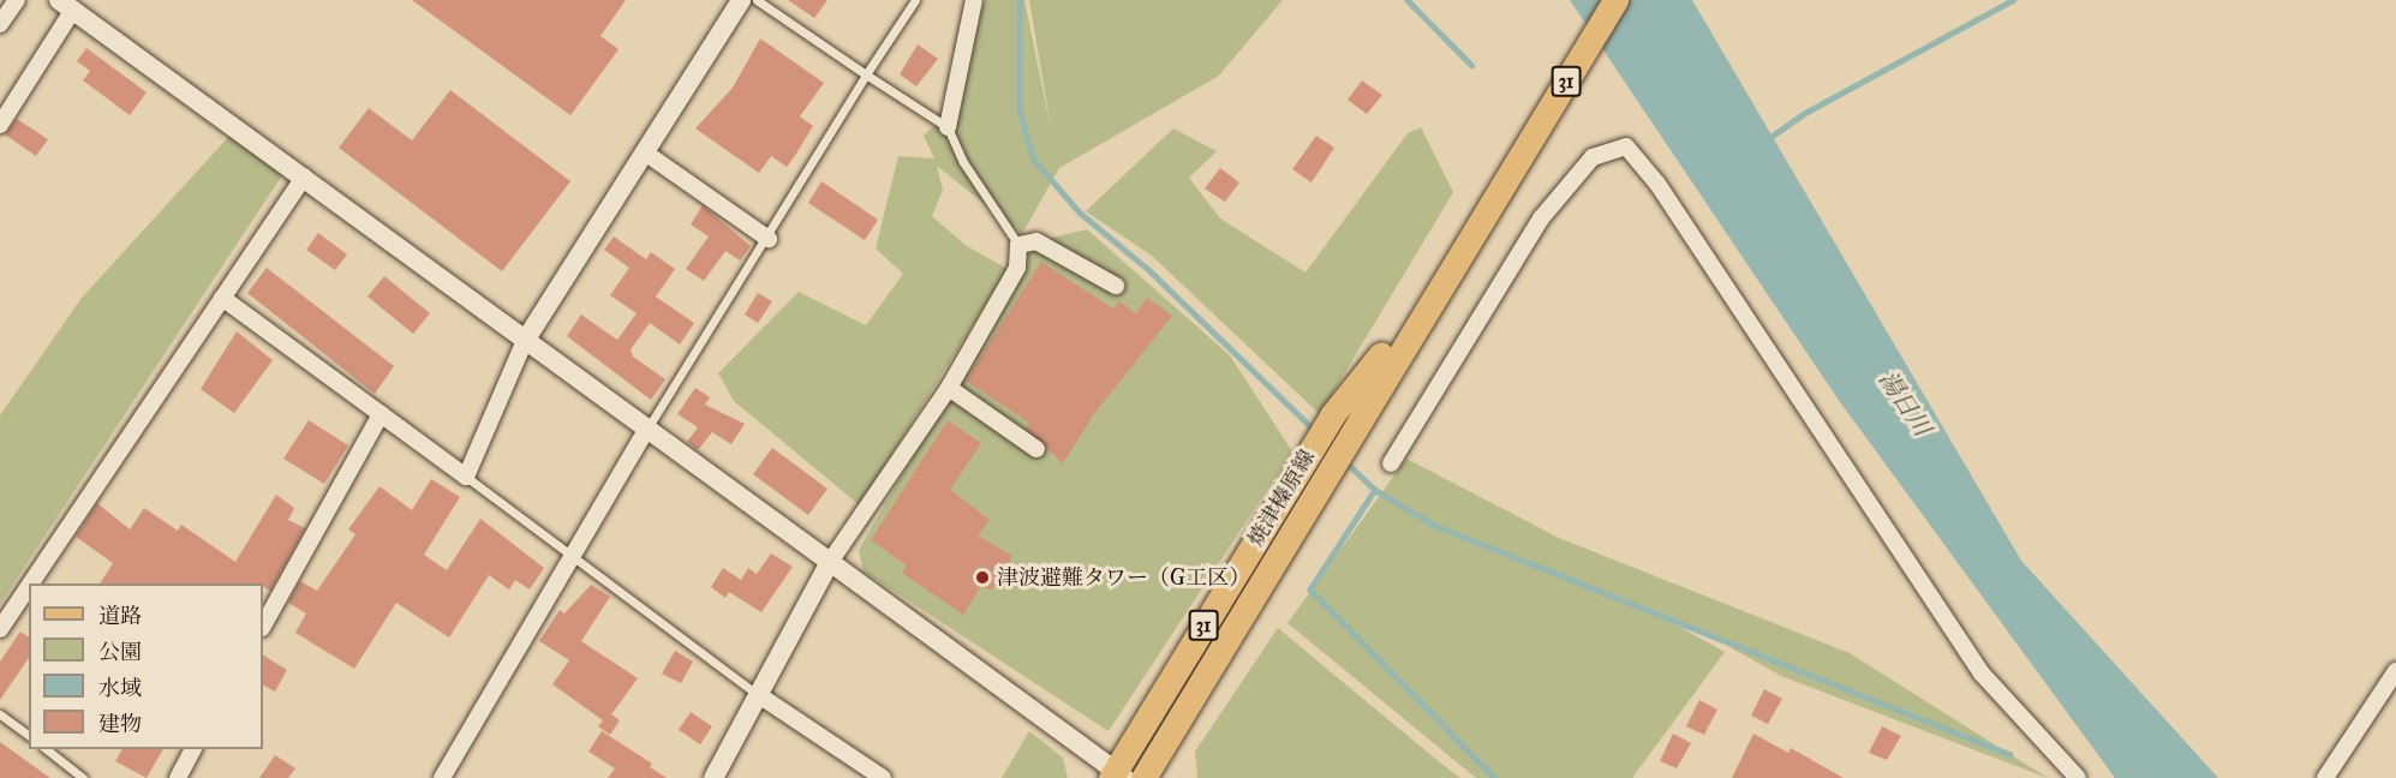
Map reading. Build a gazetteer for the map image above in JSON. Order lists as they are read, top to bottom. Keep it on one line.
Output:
{"streets":{"main road":["31","焼津榛原線"]},"water":["湯日川"],"places":["津波避難タワー（G工区）"],"legend":["道路","公園","水域","建物"]}
